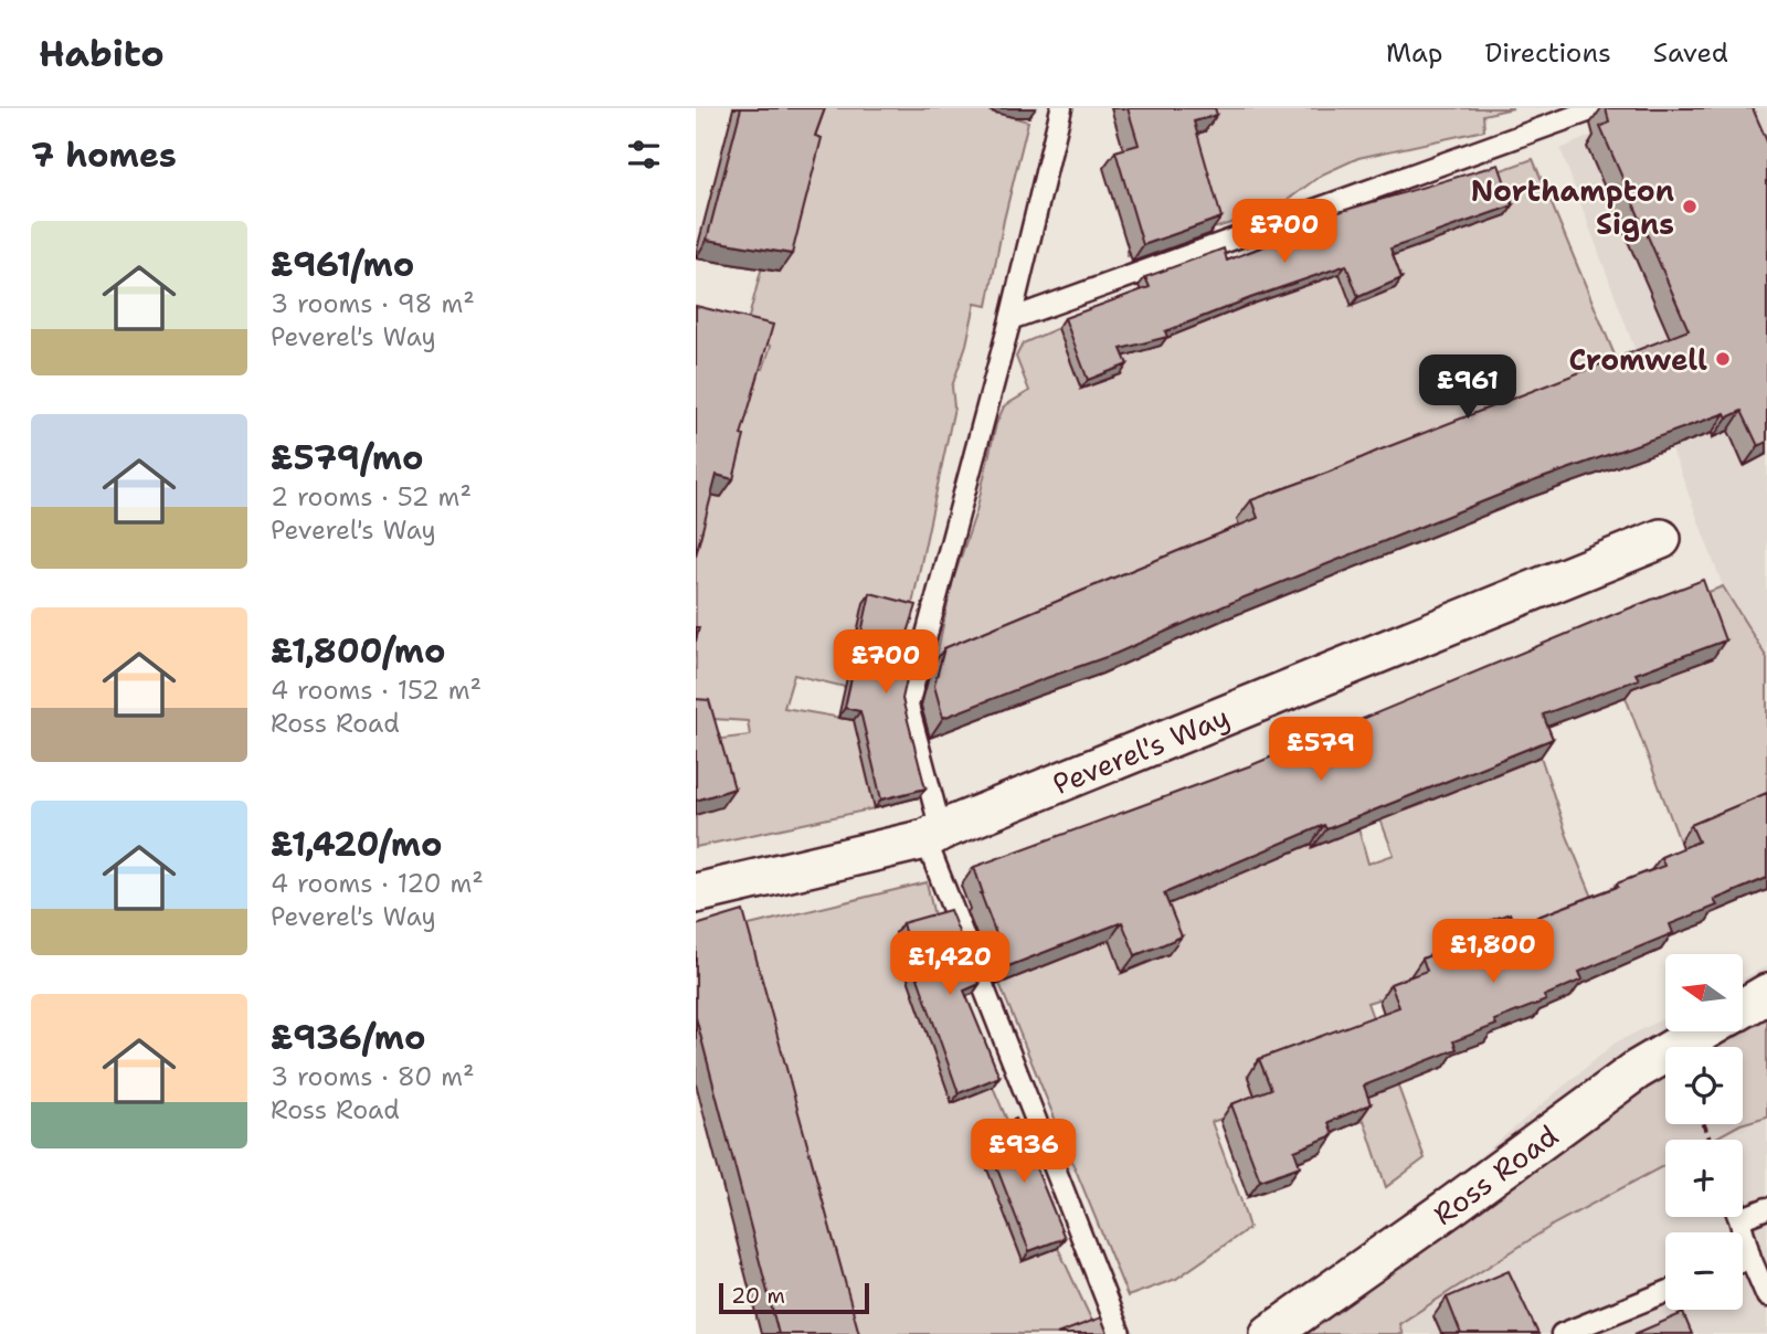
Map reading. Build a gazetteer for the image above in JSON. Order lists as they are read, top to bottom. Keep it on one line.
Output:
{"streets":{"street":["Peverel's Way","Ross Road"]},"places":["Northampton Signs","Cromwell"],"scale_bar":"20 m","north":"left","page":{"header":"Habito","nav":["Map","Directions","Saved"],"heading":"7 homes","price":["£700","£961","£700","£579","£1,800","£1,420","£936"],"list":[{"name":"£961/mo","note":"3 rooms · 98 m² · Peverel's Way"},{"name":"£579/mo","note":"2 rooms · 52 m² · Peverel's Way"},{"name":"£1,800/mo","note":"4 rooms · 152 m² · Ross Road"},{"name":"£1,420/mo","note":"4 rooms · 120 m² · Peverel's Way"},{"name":"£936/mo","note":"3 rooms · 80 m² · Ross Road"}],"map_buttons":["+","−"],"scale":"20 m"}}
